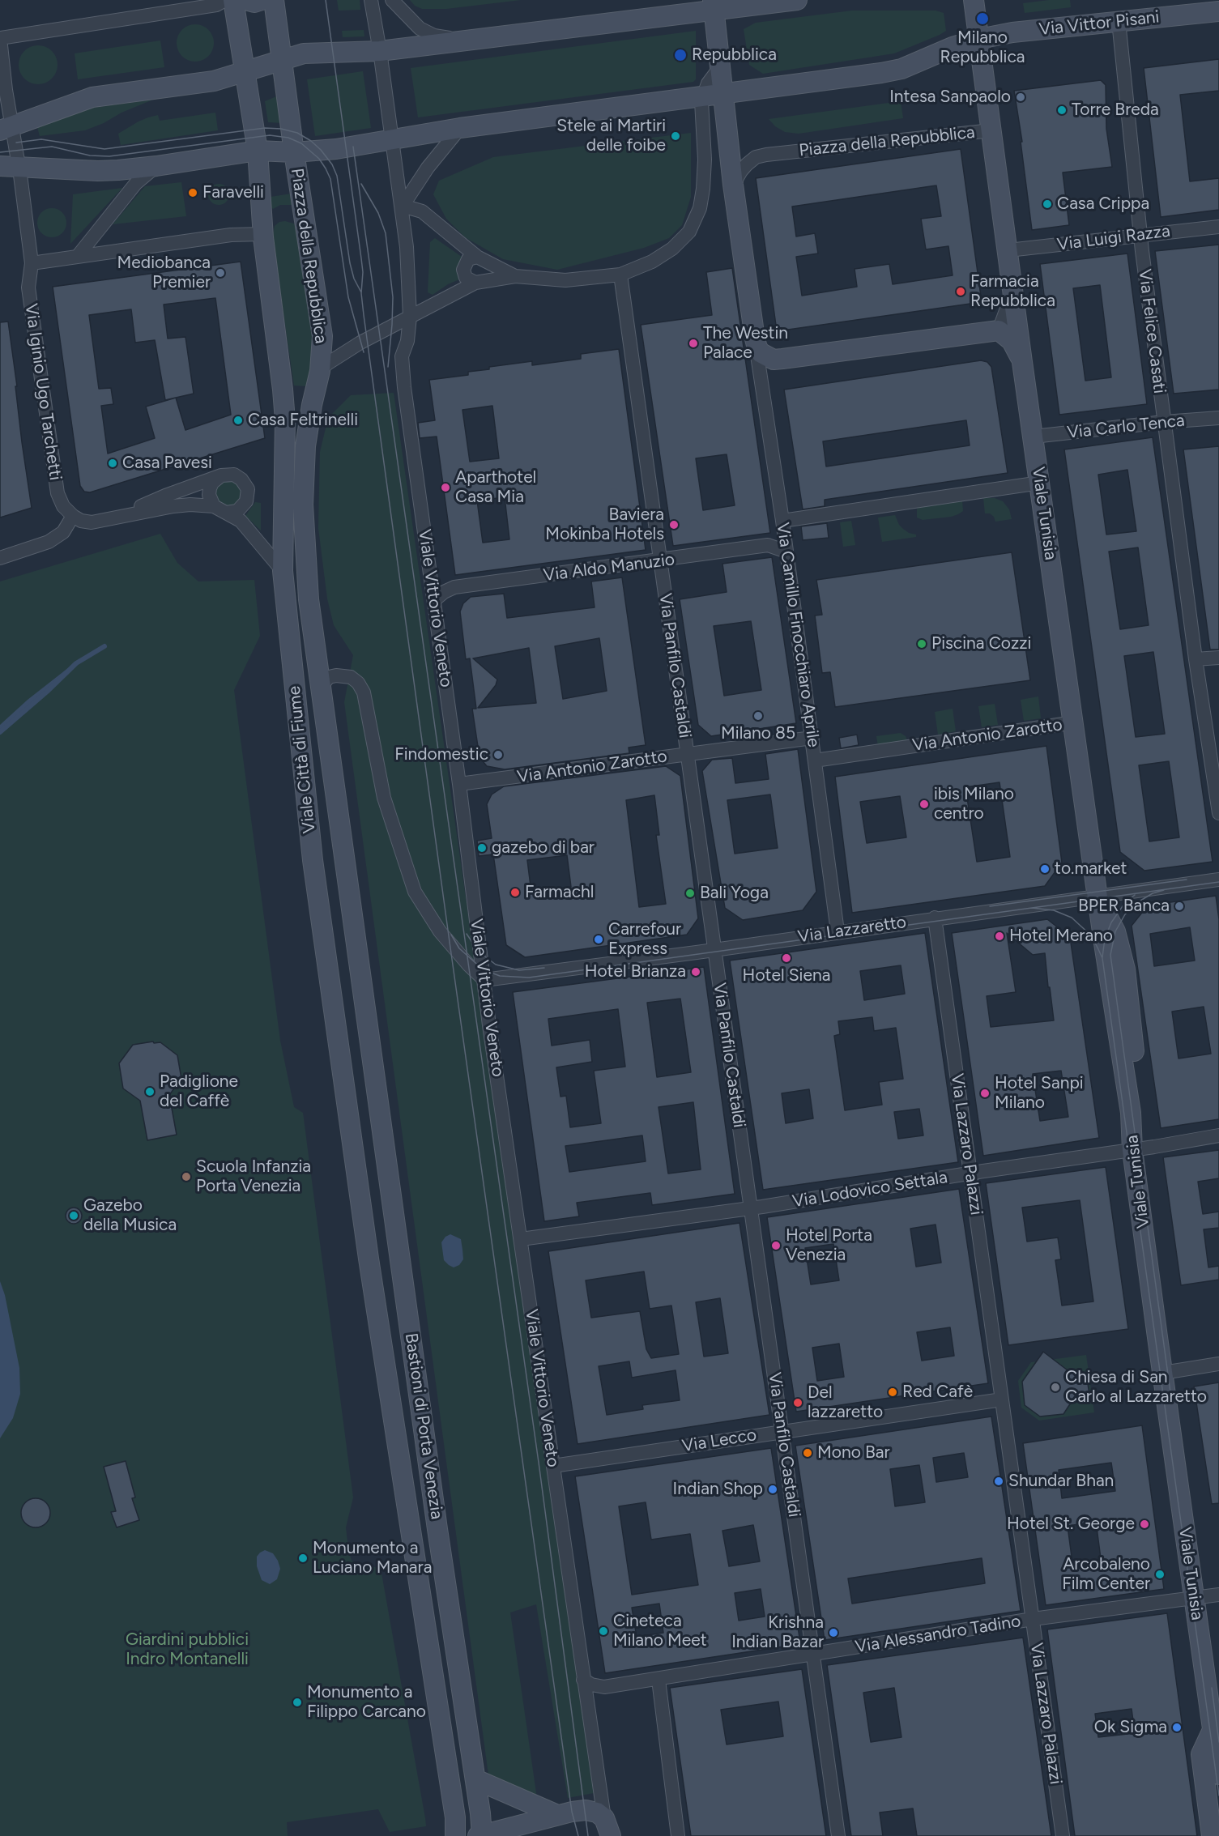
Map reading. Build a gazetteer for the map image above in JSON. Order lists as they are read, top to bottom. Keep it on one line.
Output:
{"streets":{"street":["Via Vittor Pisani","Piazza della Repubblica","Via Luigi Razza","Via Felice Casati","Via Iginio Ugo Tarchetti","Via Carlo Tenca","Viale Tunisia","Via Aldo Manuzio","Viale Vittorio Veneto","Via Camillo Finocchiaro Aprile","Via Panfilo Castaldi","Via Antonio Zarotto","Viale Città di Fiume","Via Lazzaretto","Via Lazzaro Palazzi","Via Lodovico Settala","Bastioni di Porta Venezia","Via Lecco","Via Alessandro Tadino"]},"crossings":[["Via Vittor Pisani","Piazza della Repubblica"],["Via Vittor Pisani","Via Felice Casati"],["Piazza della Repubblica","Viale Tunisia"],["Piazza della Repubblica","Viale Vittorio Veneto"],["Piazza della Repubblica","Via Panfilo Castaldi"],["Piazza della Repubblica","Viale Città di Fiume"],["Via Luigi Razza","Via Felice Casati"],["Via Luigi Razza","Viale Tunisia"],["Via Felice Casati","Via Carlo Tenca"],["Via Carlo Tenca","Viale Tunisia"],["Viale Tunisia","Via Antonio Zarotto"],["Viale Tunisia","Via Lazzaretto"],["Viale Tunisia","Via Lodovico Settala"],["Viale Tunisia","Via Alessandro Tadino"],["Via Aldo Manuzio","Viale Vittorio Veneto"],["Via Aldo Manuzio","Via Camillo Finocchiaro Aprile"],["Via Aldo Manuzio","Via Panfilo Castaldi"],["Viale Vittorio Veneto","Via Antonio Zarotto"],["Viale Vittorio Veneto","Viale Città di Fiume"],["Viale Vittorio Veneto","Via Lazzaretto"],["Viale Vittorio Veneto","Via Lodovico Settala"],["Viale Vittorio Veneto","Via Lecco"],["Viale Vittorio Veneto","Via Alessandro Tadino"],["Via Camillo Finocchiaro Aprile","Via Antonio Zarotto"],["Via Camillo Finocchiaro Aprile","Via Lazzaretto"],["Via Panfilo Castaldi","Via Antonio Zarotto"],["Via Panfilo Castaldi","Via Lazzaretto"],["Via Panfilo Castaldi","Via Lodovico Settala"],["Via Panfilo Castaldi","Via Lecco"],["Via Panfilo Castaldi","Via Alessandro Tadino"],["Viale Città di Fiume","Via Lazzaretto"],["Viale Città di Fiume","Bastioni di Porta Venezia"],["Via Lazzaretto","Via Lazzaro Palazzi"],["Via Lazzaro Palazzi","Via Lodovico Settala"],["Via Lazzaro Palazzi","Via Lecco"],["Via Lazzaro Palazzi","Via Alessandro Tadino"]],"parks":["Giardini pubblici Indro Montanelli"],"places":["Milano Repubblica","Repubblica","Intesa Sanpaolo","Torre Breda","Stele ai Martiri delle foibe","Faravelli","Casa Crippa","Mediobanca Premier","Farmacia Repubblica","The Westin Palace","Casa Feltrinelli","Casa Pavesi","Aparthotel Casa Mia","Baviera Mokinba Hotels","Piscina Cozzi","Milano 85","Findomestic","ibis Milano centro","gazebo di bar","to.market","Farmachl","Bali Yoga","BPER Banca","Hotel Merano","Carrefour Express","Hotel Siena","Hotel Brianza","Padiglione del Caffè","Hotel Sanpi Milano","Scuola Infanzia Porta Venezia","Gazebo della Musica","Hotel Porta Venezia","Chiesa di San Carlo al Lazzaretto","Red Cafè","Del lazzaretto","Mono Bar","Shundar Bhan","Indian Shop","Hotel St. George","Monumento a Luciano Manara","Arcobaleno Film Center","Cineteca Milano Meet","Krishna Indian Bazar","Monumento a Filippo Carcano","Ok Sigma"]}
